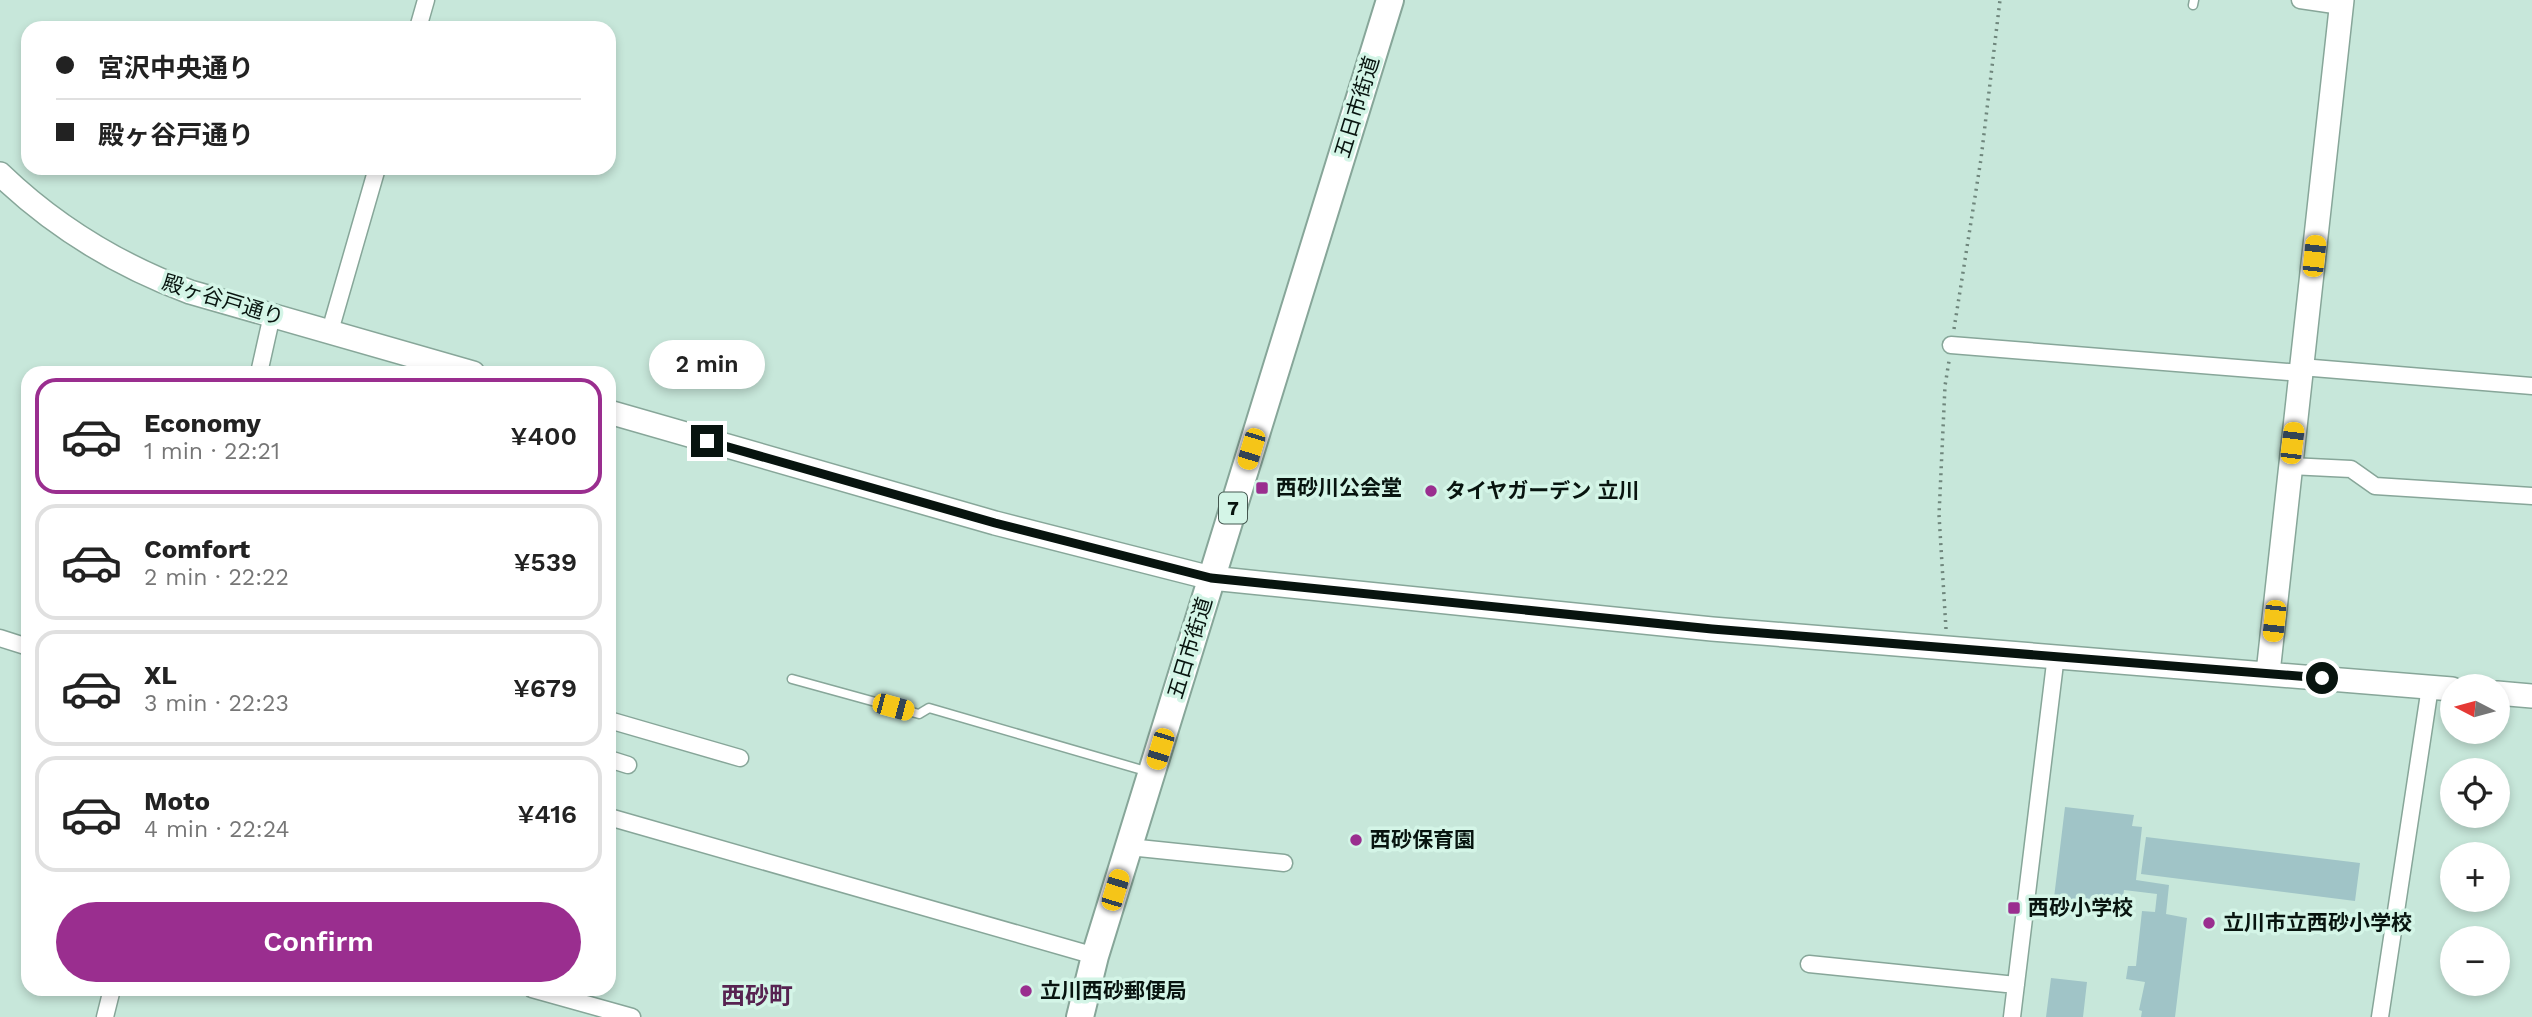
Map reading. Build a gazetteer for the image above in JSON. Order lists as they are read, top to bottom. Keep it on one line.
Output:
{"streets":{"main road":["五日市街道","7"],"street":["殿ヶ谷戸通り"]},"districts":["西砂町"],"places":{"transit":["西砂川公会堂","西砂小学校"],"other":["タイヤガーデン 立川","西砂保育園","立川市立西砂小学校","立川西砂郵便局"]},"north":"left","page":{"banner":["宮沢中央通り","殿ヶ谷戸通り"],"bubble":"2 min","list":[{"name":"Economy","note":"1 min · 22:21","value":"¥400"},{"name":"Comfort","note":"2 min · 22:22","value":"¥539"},{"name":"XL","note":"3 min · 22:23","value":"¥679"},{"name":"Moto","note":"4 min · 22:24","value":"¥416"}],"map_buttons":["+","−"],"buttons":"Confirm"}}
